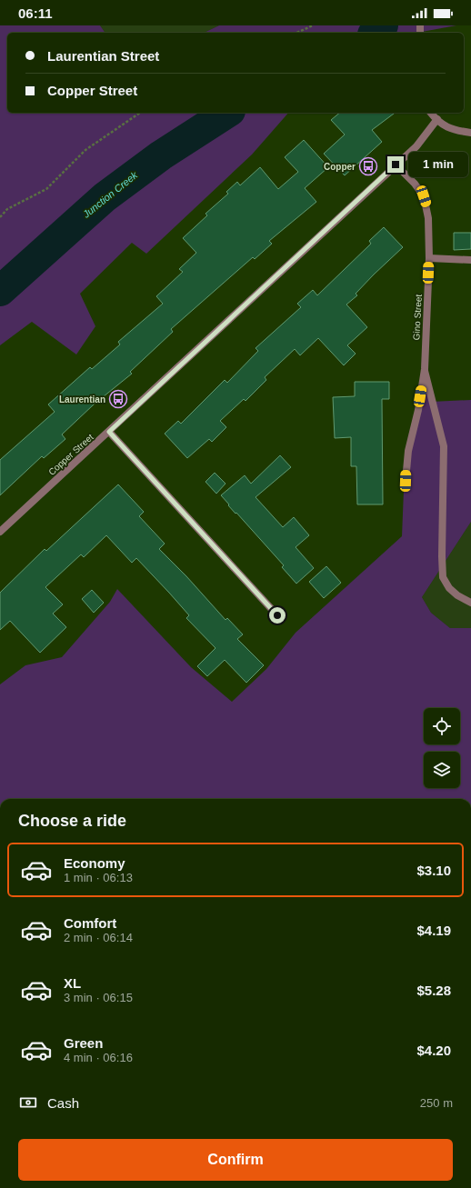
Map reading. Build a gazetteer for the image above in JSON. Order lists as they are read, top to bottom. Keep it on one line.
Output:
{"streets":{"street":["Gino Street","Copper Street"]},"crossings":[["Gino Street","Copper Street"]],"water":["Junction Creek"],"places":{"bus stop":["Copper","Laurentian"]},"page":{"status":"06:11","banner":["Laurentian Street","Copper Street"],"bubble":"1 min","heading":"Choose a ride","list":[{"name":"Economy","note":"1 min · 06:13","value":"$3.10"},{"name":"Comfort","note":"2 min · 06:14","value":"$4.19"},{"name":"XL","note":"3 min · 06:15","value":"$5.28"},{"name":"Green","note":"4 min · 06:16","value":"$4.20"}],"pay":["Cash","250 m"],"buttons":"Confirm"}}
